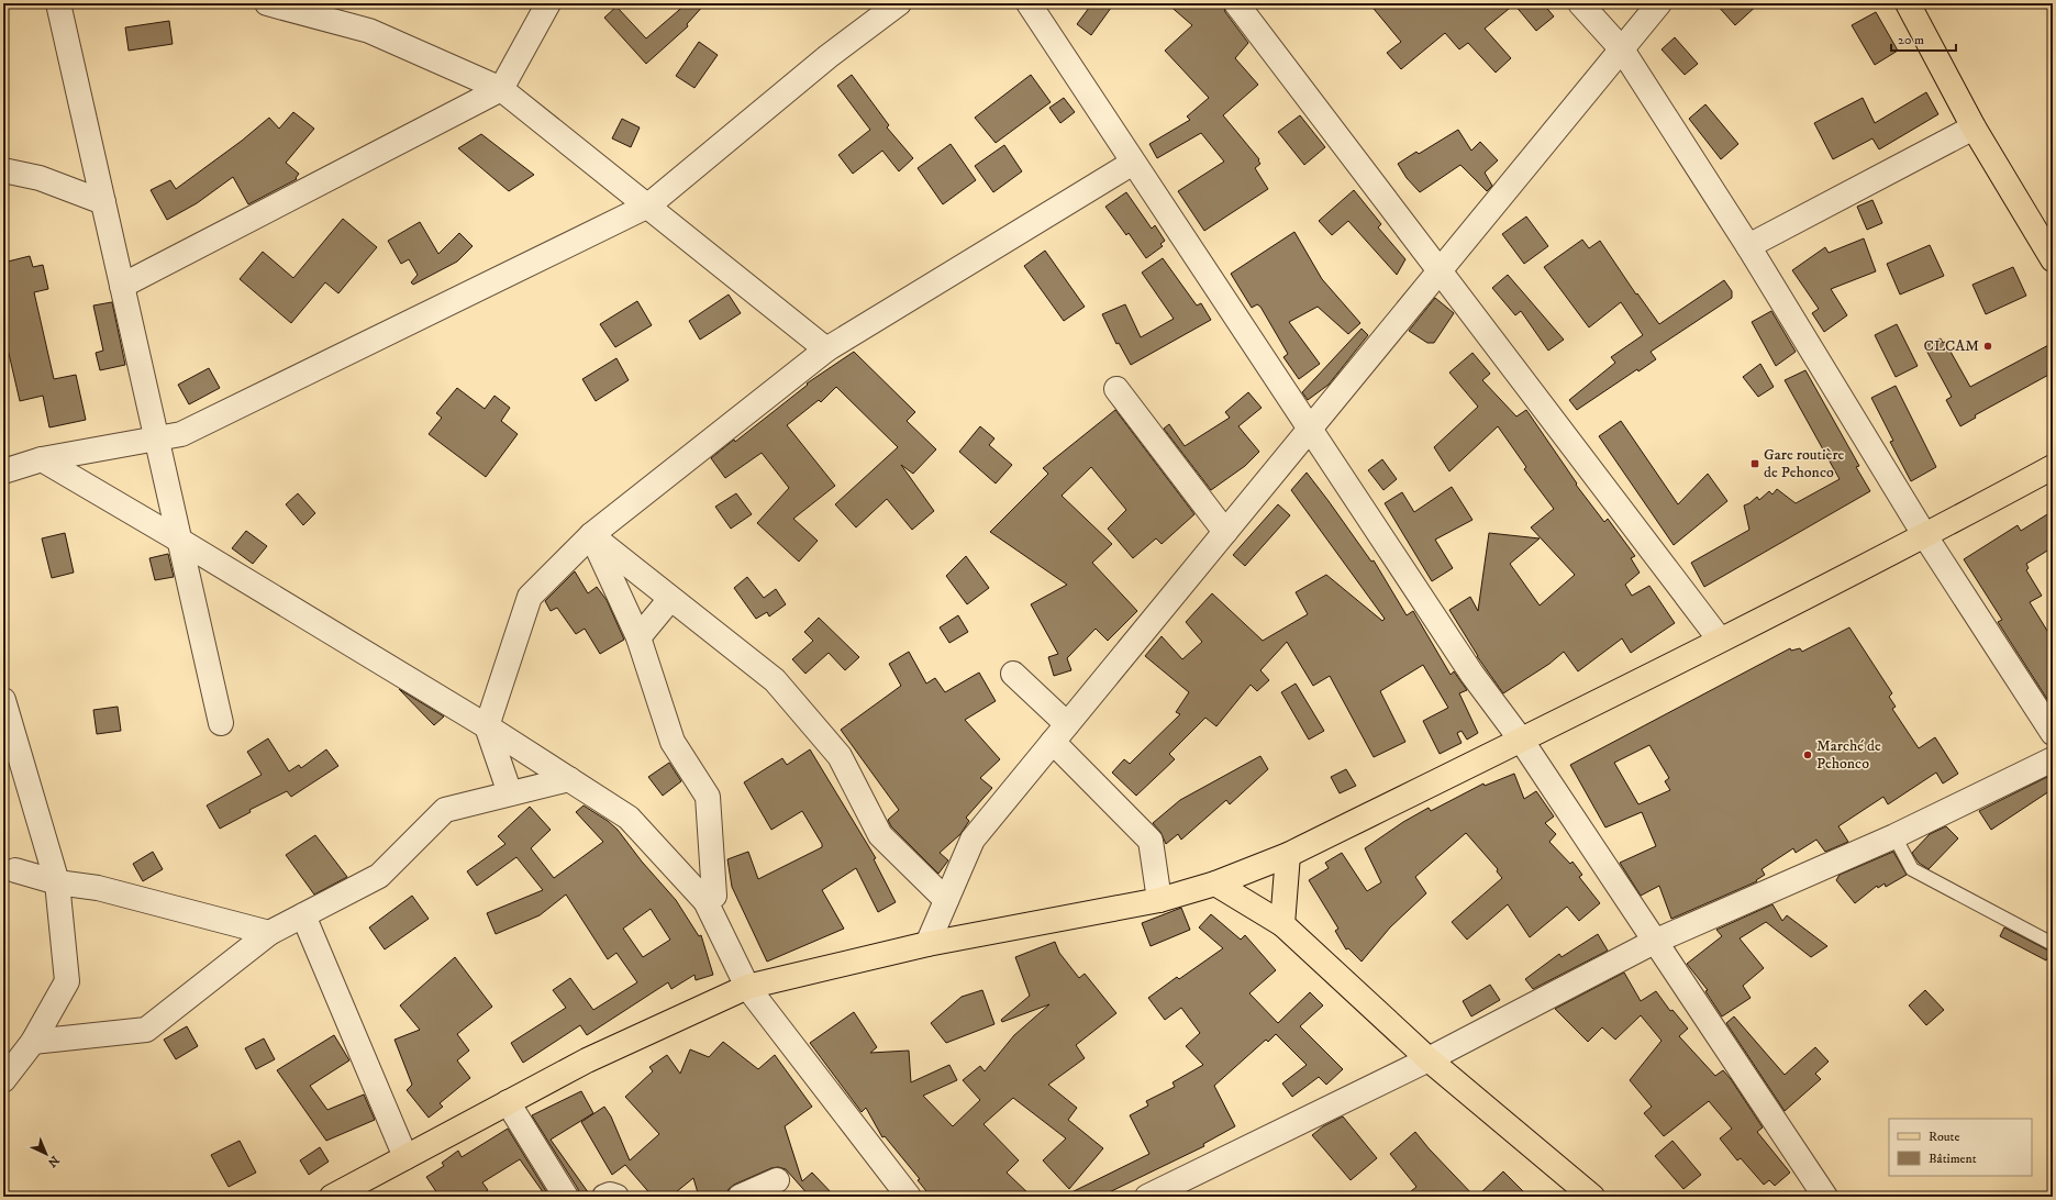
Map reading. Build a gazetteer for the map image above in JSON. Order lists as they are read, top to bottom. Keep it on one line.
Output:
{"places":{"other":["CLCAM","Marché de Pehonco"],"transit":["Gare routière de Pehonco"]},"legend":["Route","Bâtiment"],"scale_bar":"20 m","north":"bottom right"}
